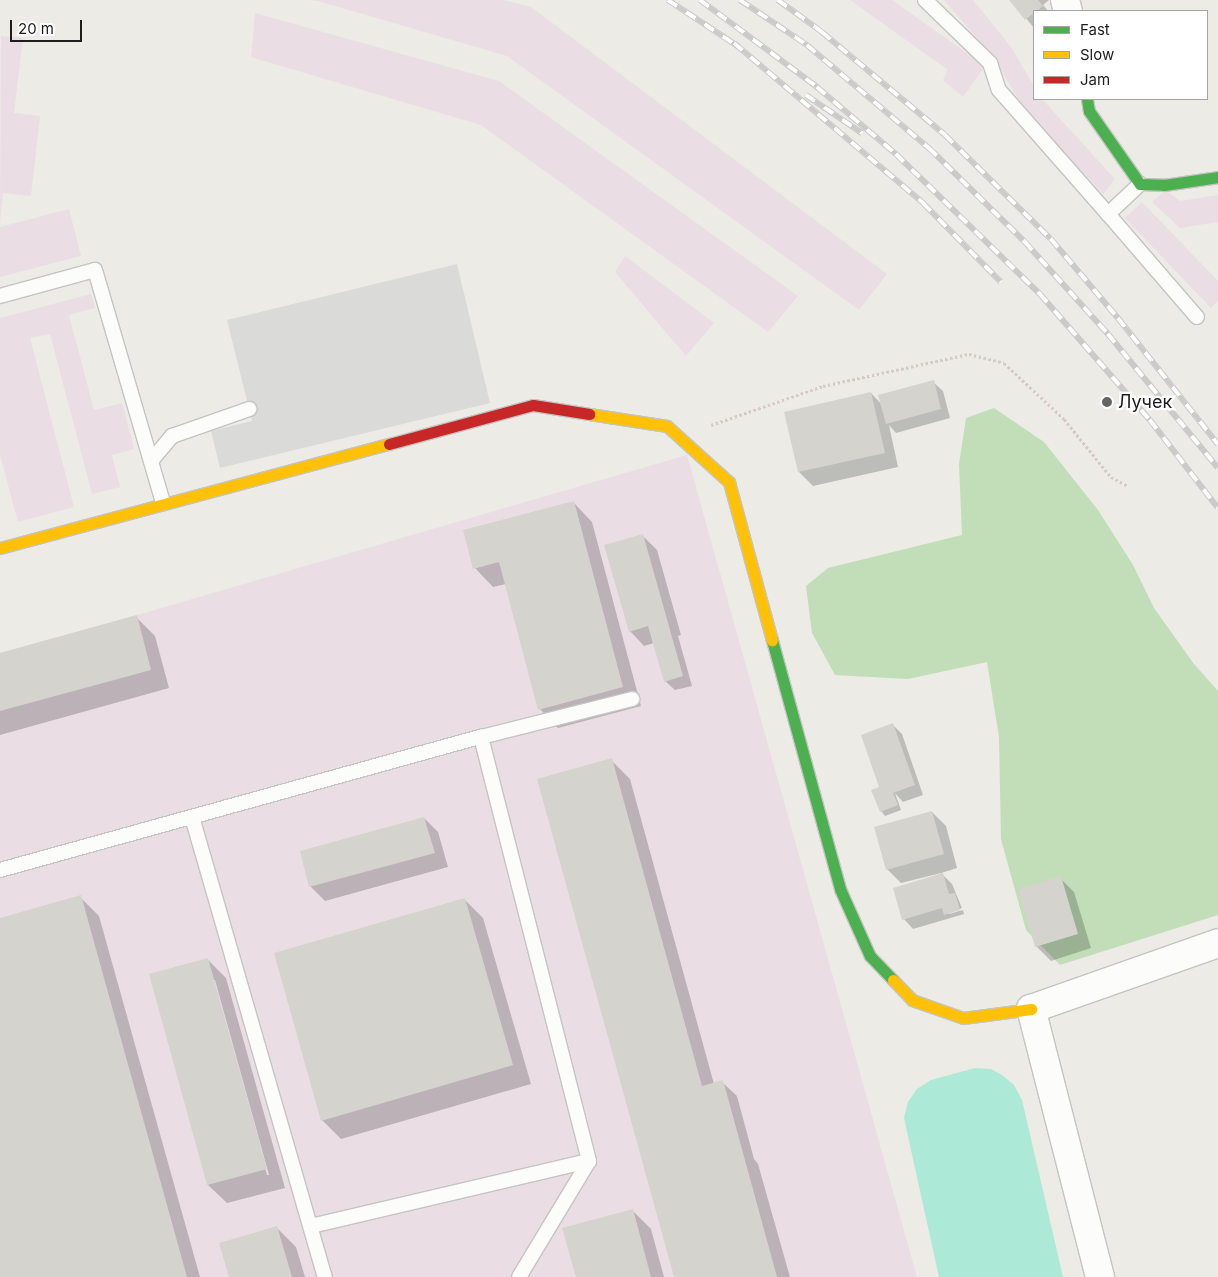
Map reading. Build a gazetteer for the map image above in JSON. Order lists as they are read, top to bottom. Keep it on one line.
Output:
{"places":["Лучек"],"legend":["Fast","Slow","Jam"],"scale_bar":"20 m"}
